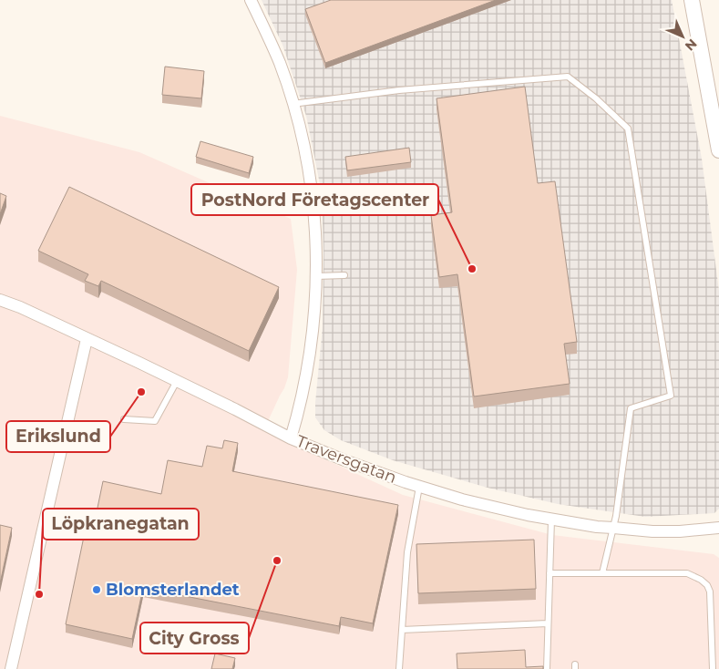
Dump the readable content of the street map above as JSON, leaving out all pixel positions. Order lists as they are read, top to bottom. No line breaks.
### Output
{"streets":{"street":["Traversgatan"]},"places":["PostNord Företagscenter","Erikslund","City Gross","Blomsterlandet","Löpkranegatan"],"north":"bottom right"}
